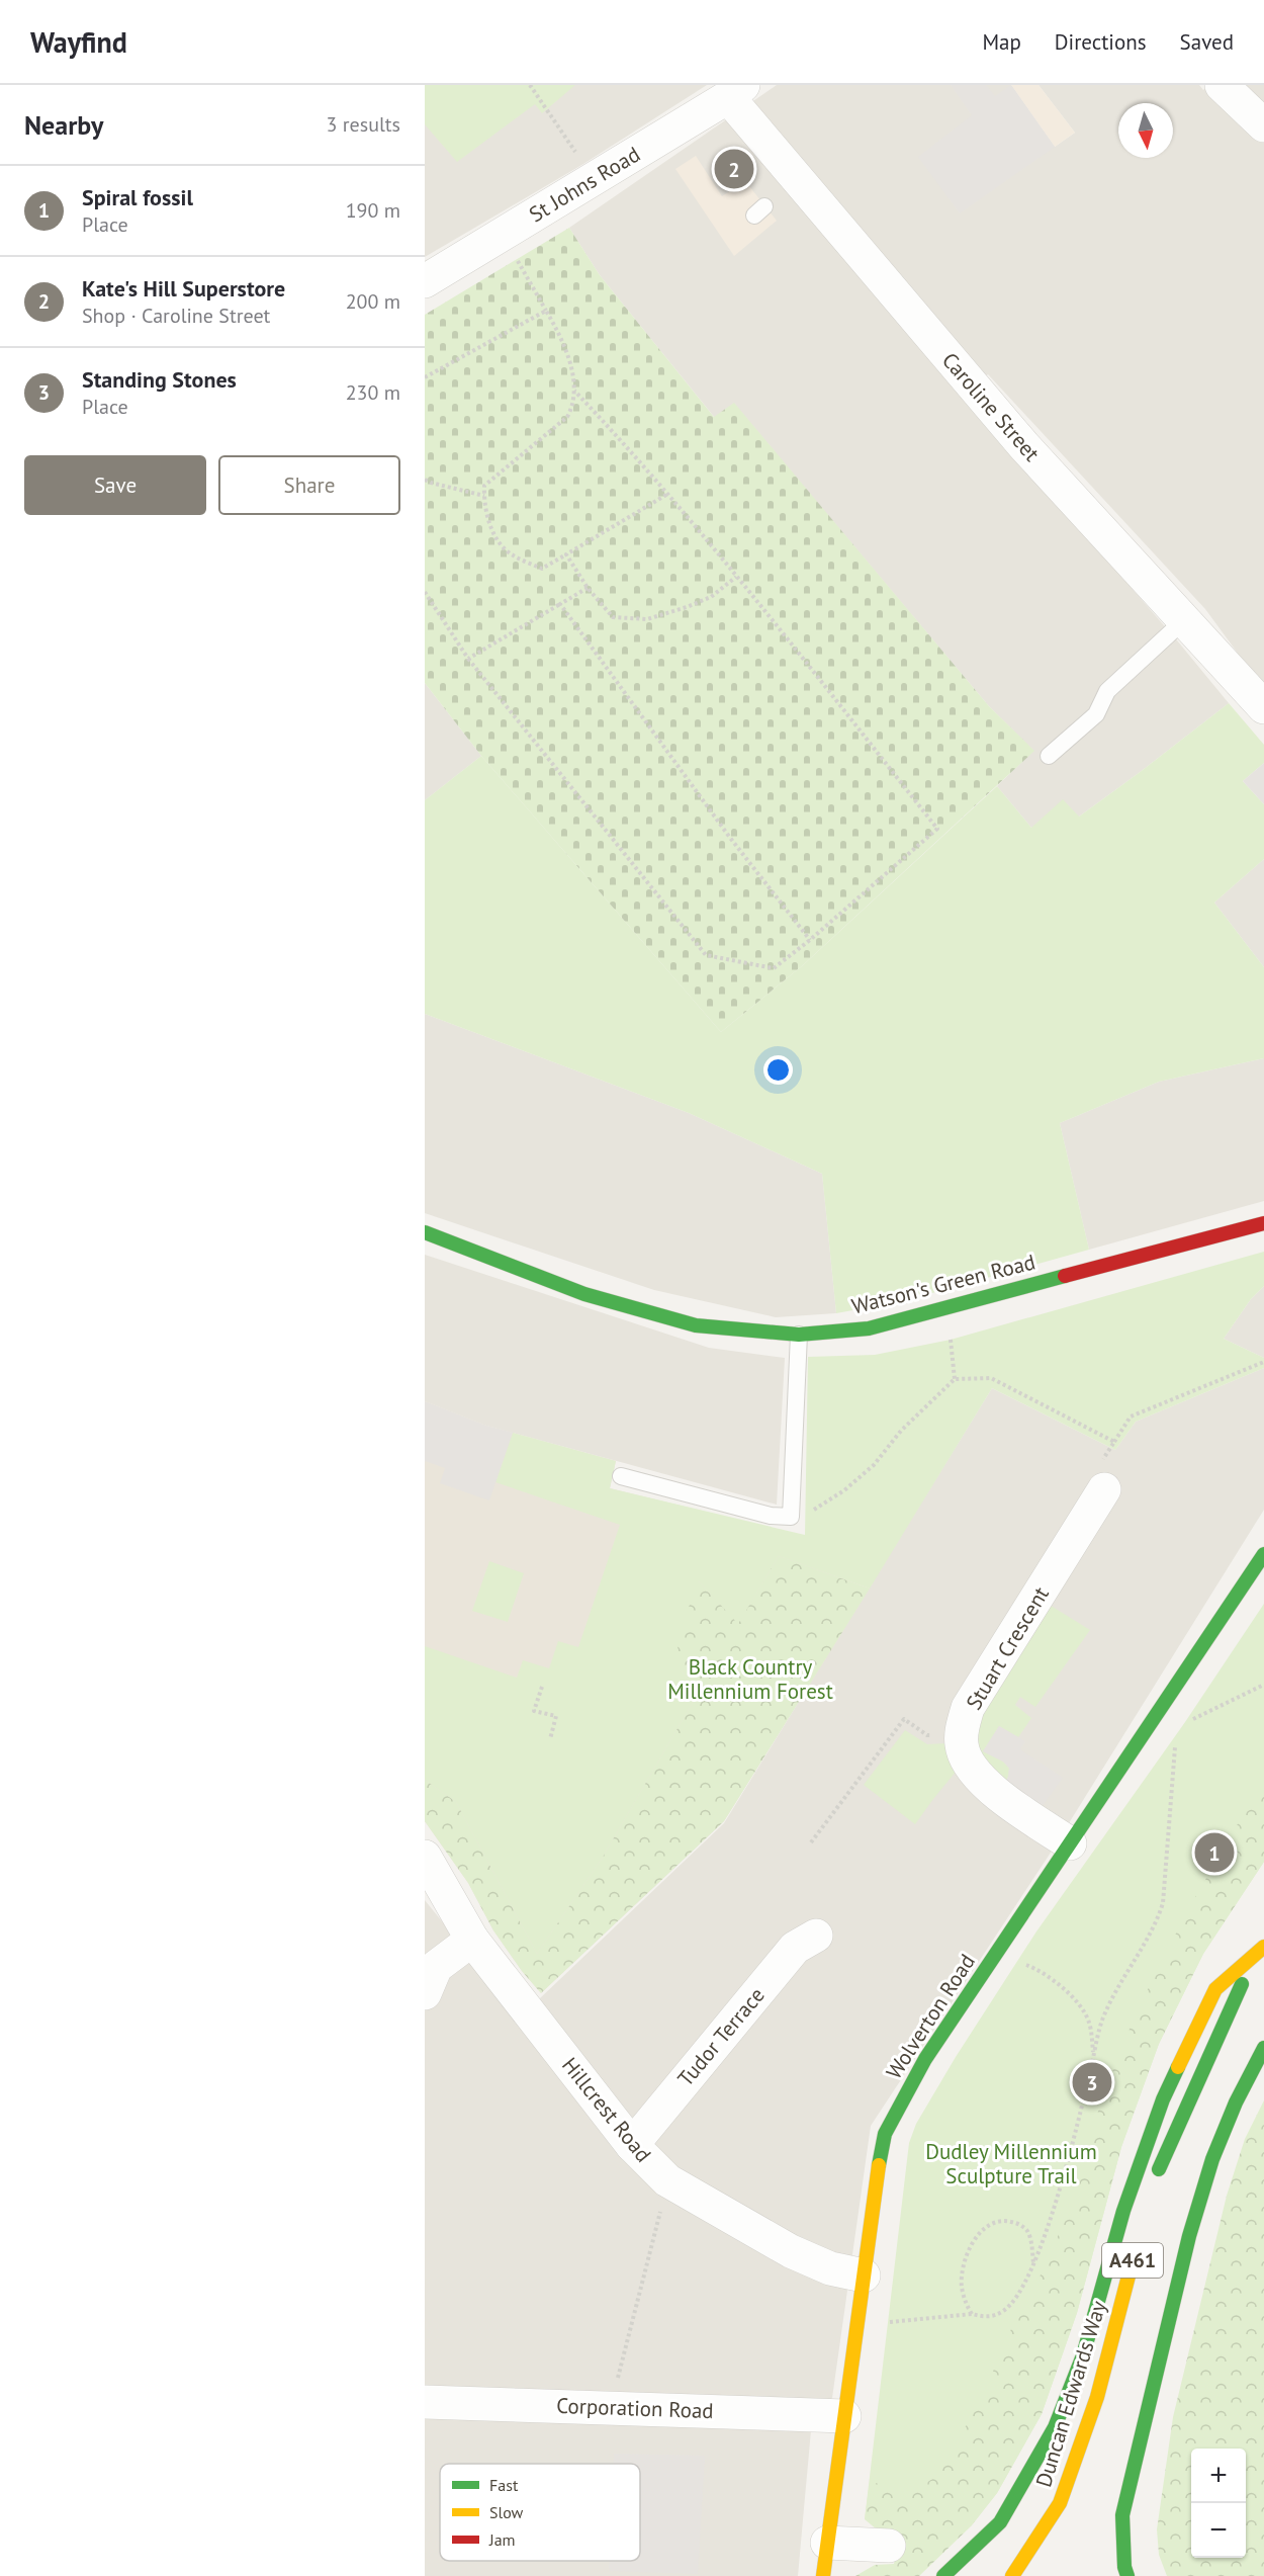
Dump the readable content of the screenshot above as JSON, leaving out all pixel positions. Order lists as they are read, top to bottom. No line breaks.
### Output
{"streets":{"main road":["Watson's Green Road","Wolverton Road","A461","Duncan Edwards Way"],"street":["St Johns Road","Caroline Street","Stuart Crescent","Tudor Terrace","Hillcrest Road","Corporation Road"]},"crossings":[["St Johns Road","Caroline Street"],["Stuart Crescent","Wolverton Road"],["Wolverton Road","Hillcrest Road"],["Wolverton Road","Corporation Road"],["Tudor Terrace","Hillcrest Road"]],"parks":["Black Country Millennium Forest","Dudley Millennium Sculpture Trail"],"legend":["Fast","Slow","Jam"],"north":"bottom","page":{"header":"Wayfind","nav":["Map","Directions","Saved"],"heading":["Nearby","3 results"],"pins":["2","1","3"],"list":[{"mark":"1","name":"Spiral fossil","note":"Place","value":"190 m"},{"mark":"2","name":"Kate's Hill Superstore","note":"Shop · Caroline Street","value":"200 m"},{"mark":"3","name":"Standing Stones","note":"Place","value":"230 m"}],"buttons":["Save","Share"],"map_buttons":["+","−"]}}
